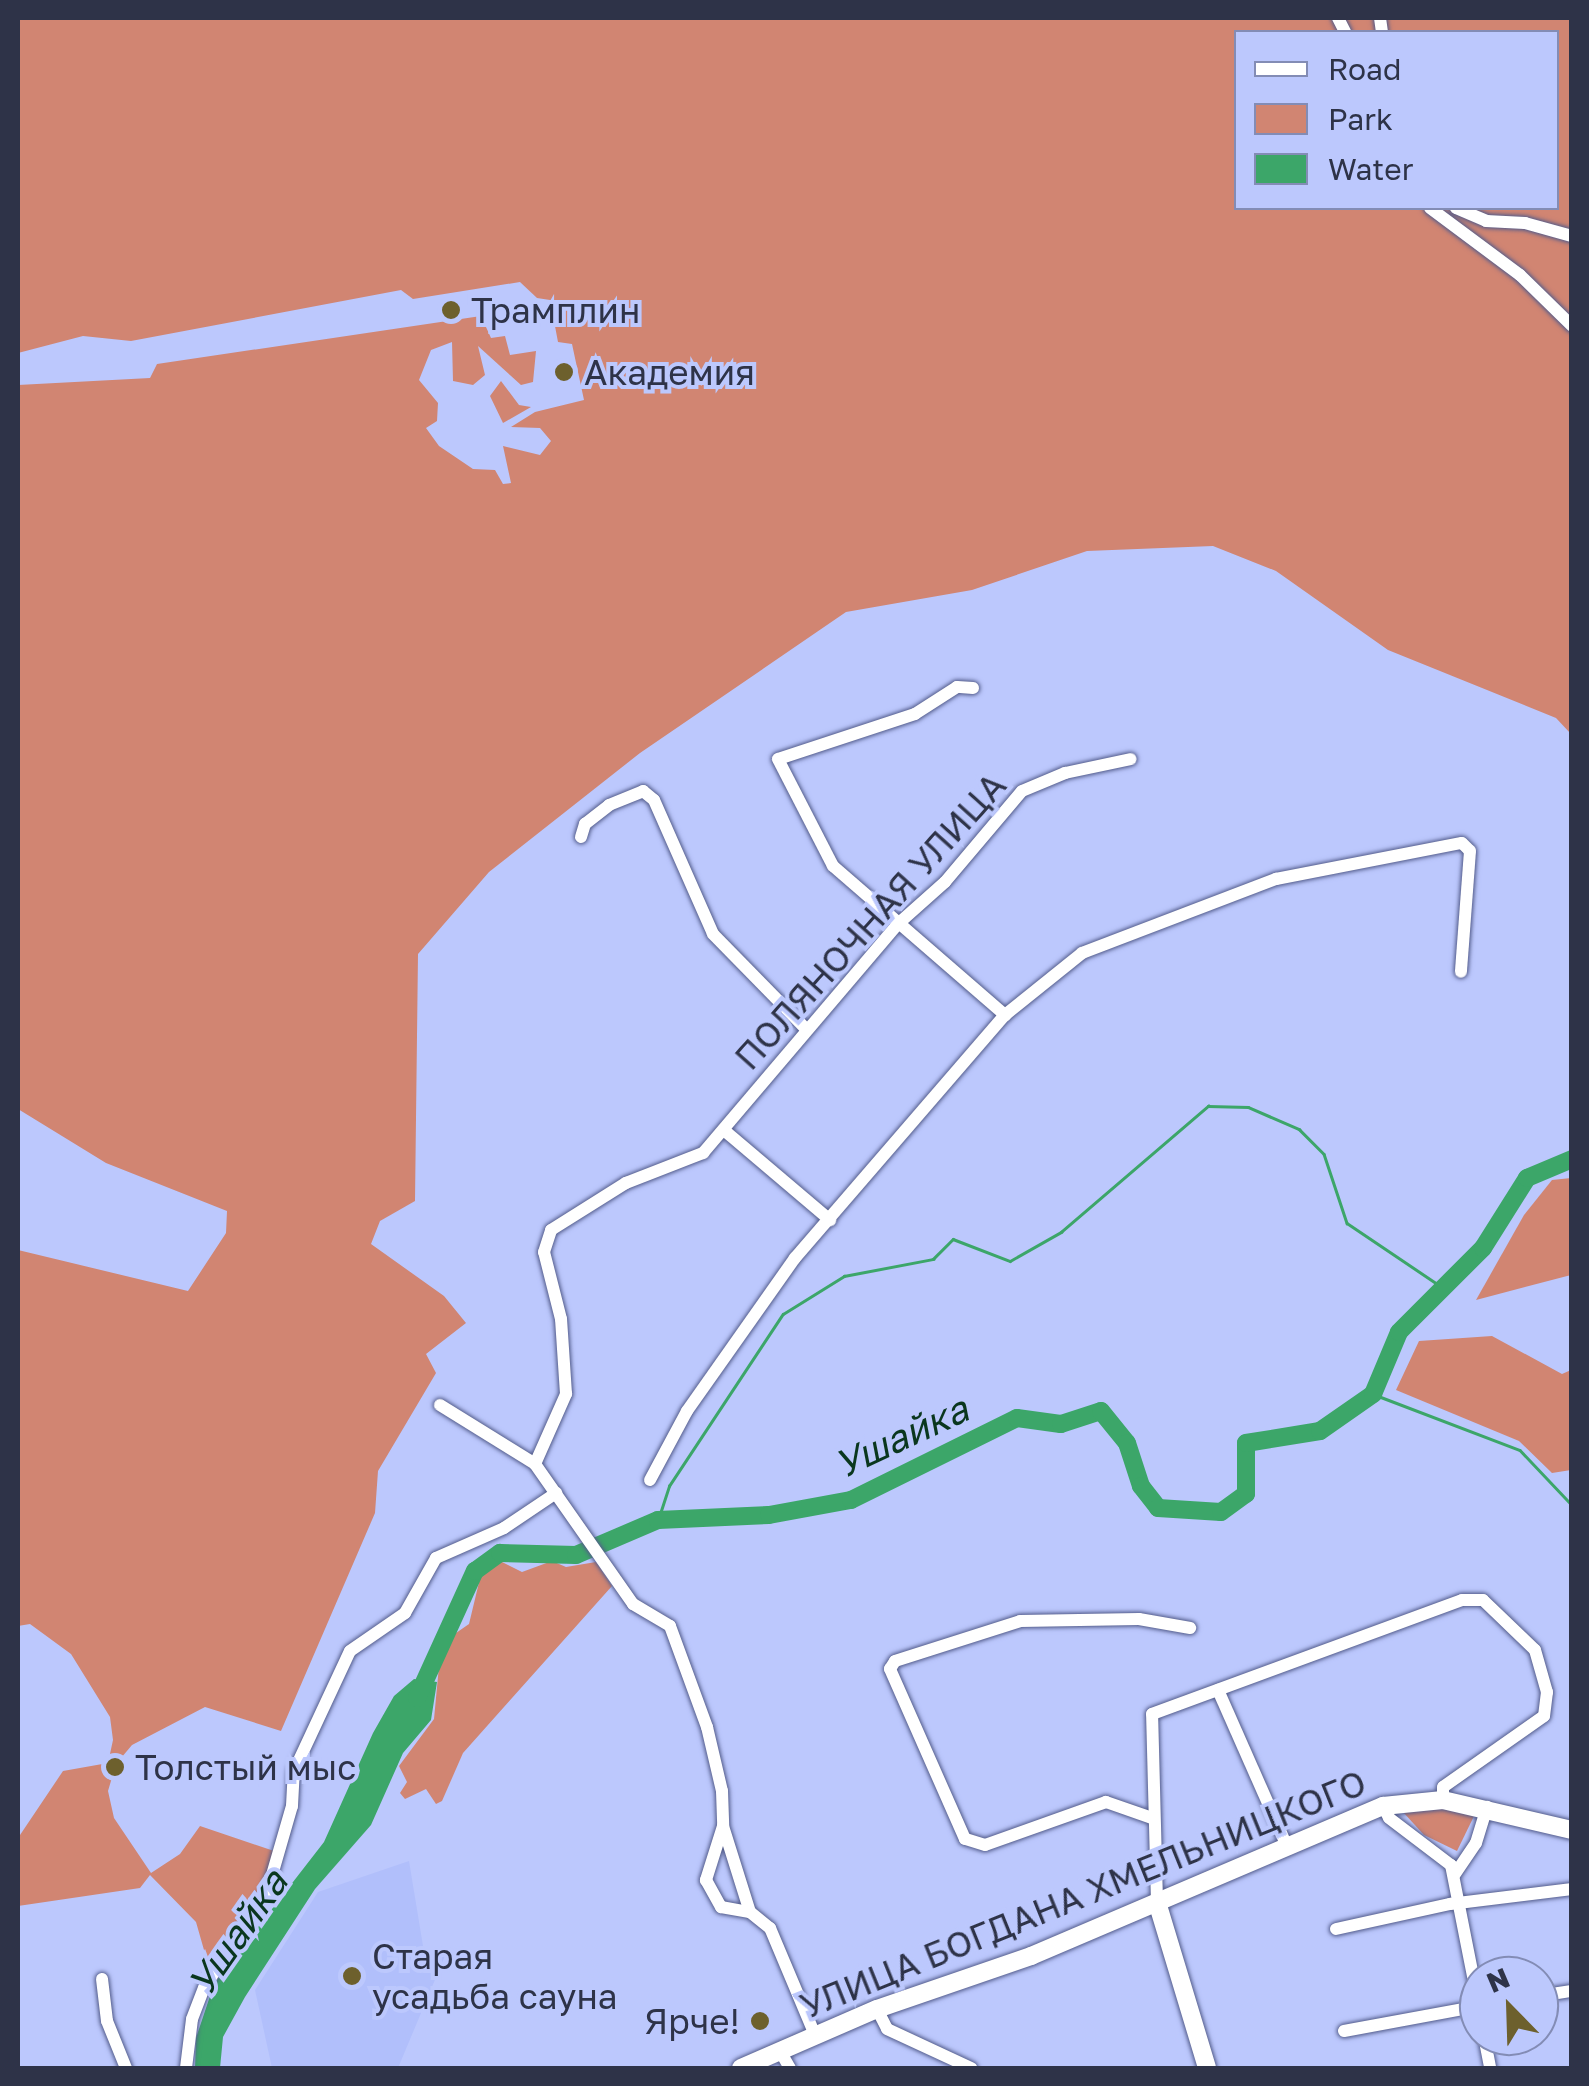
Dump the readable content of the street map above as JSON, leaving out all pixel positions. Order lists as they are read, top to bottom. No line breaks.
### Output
{"streets":{"street":["ПОЛЯНОЧНАЯ УЛИЦА","УЛИЦА БОГДАНА ХМЕЛЬНИЦКОГО"]},"water":["Ушайка"],"places":["Трамплин","Академия","Толстый мыс","Старая усадьба сауна","Ярче!"],"legend":["Road","Park","Water"],"north":"top left"}
